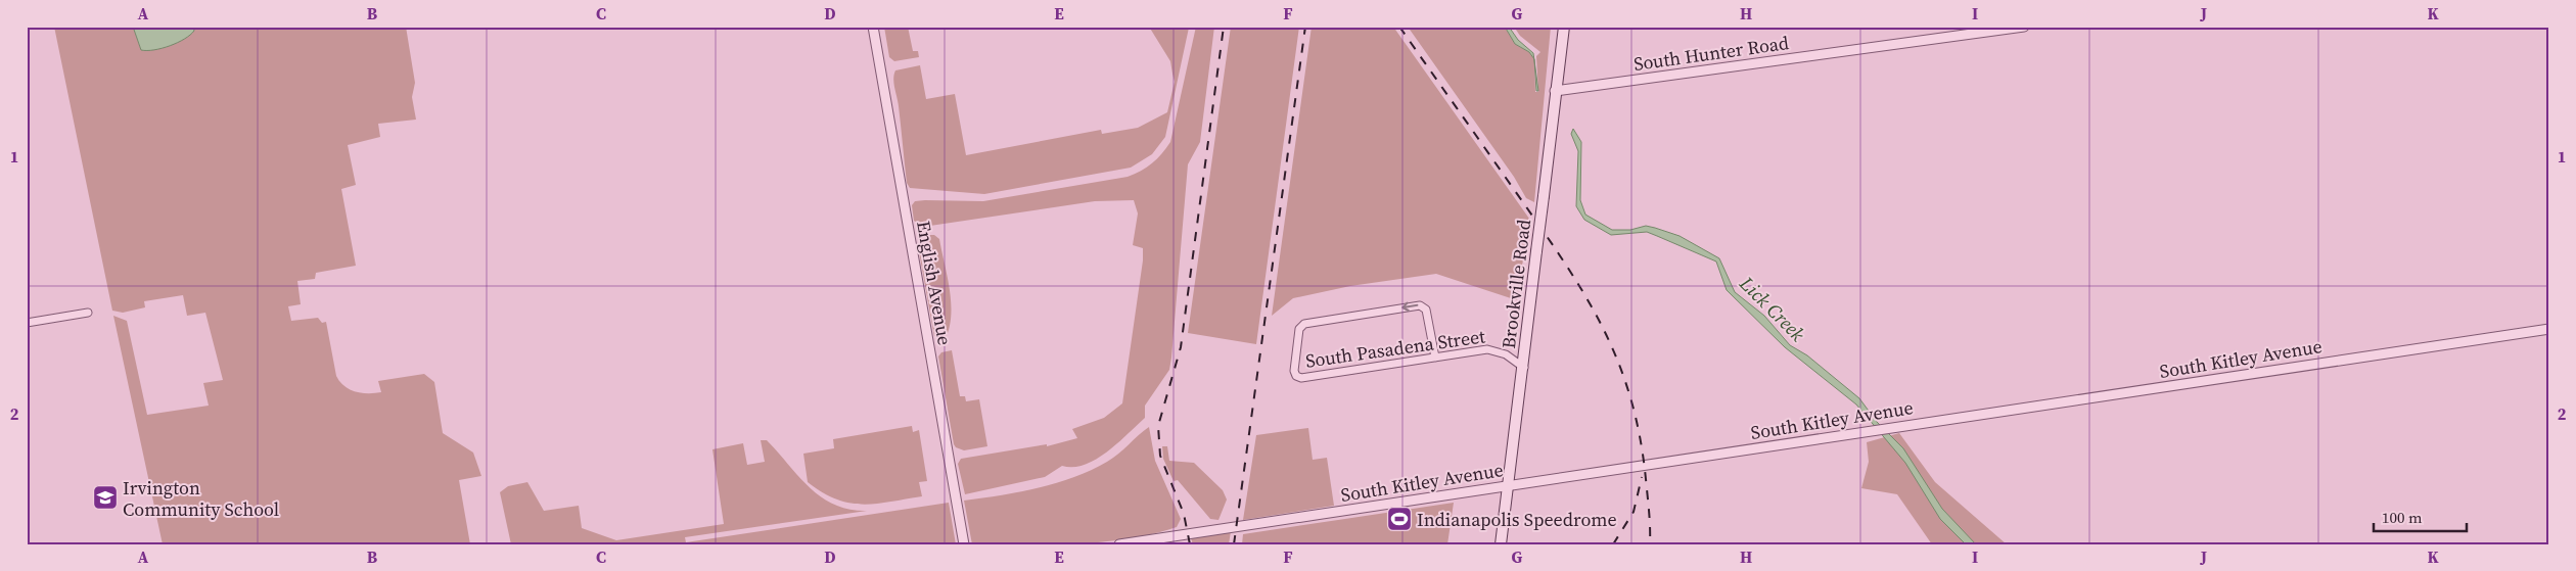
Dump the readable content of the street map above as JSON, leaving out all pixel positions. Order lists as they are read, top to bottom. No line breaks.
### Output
{"streets":{"main road":["Brookville Road"],"street":["South Hunter Road","English Avenue","South Pasadena Street","South Kitley Avenue"]},"crossings":[["South Hunter Road","Brookville Road"],["Brookville Road","South Pasadena Street"],["Brookville Road","South Kitley Avenue"]],"water":["Lick Creek"],"places":{"school or university":["Irvington Community School"],"sports":["Indianapolis Speedrome"]},"scale_bar":"100 m","grid":{"columns":["A","B","C","D","E","F","G","H","I","J","K"],"rows":["1","2"]}}
